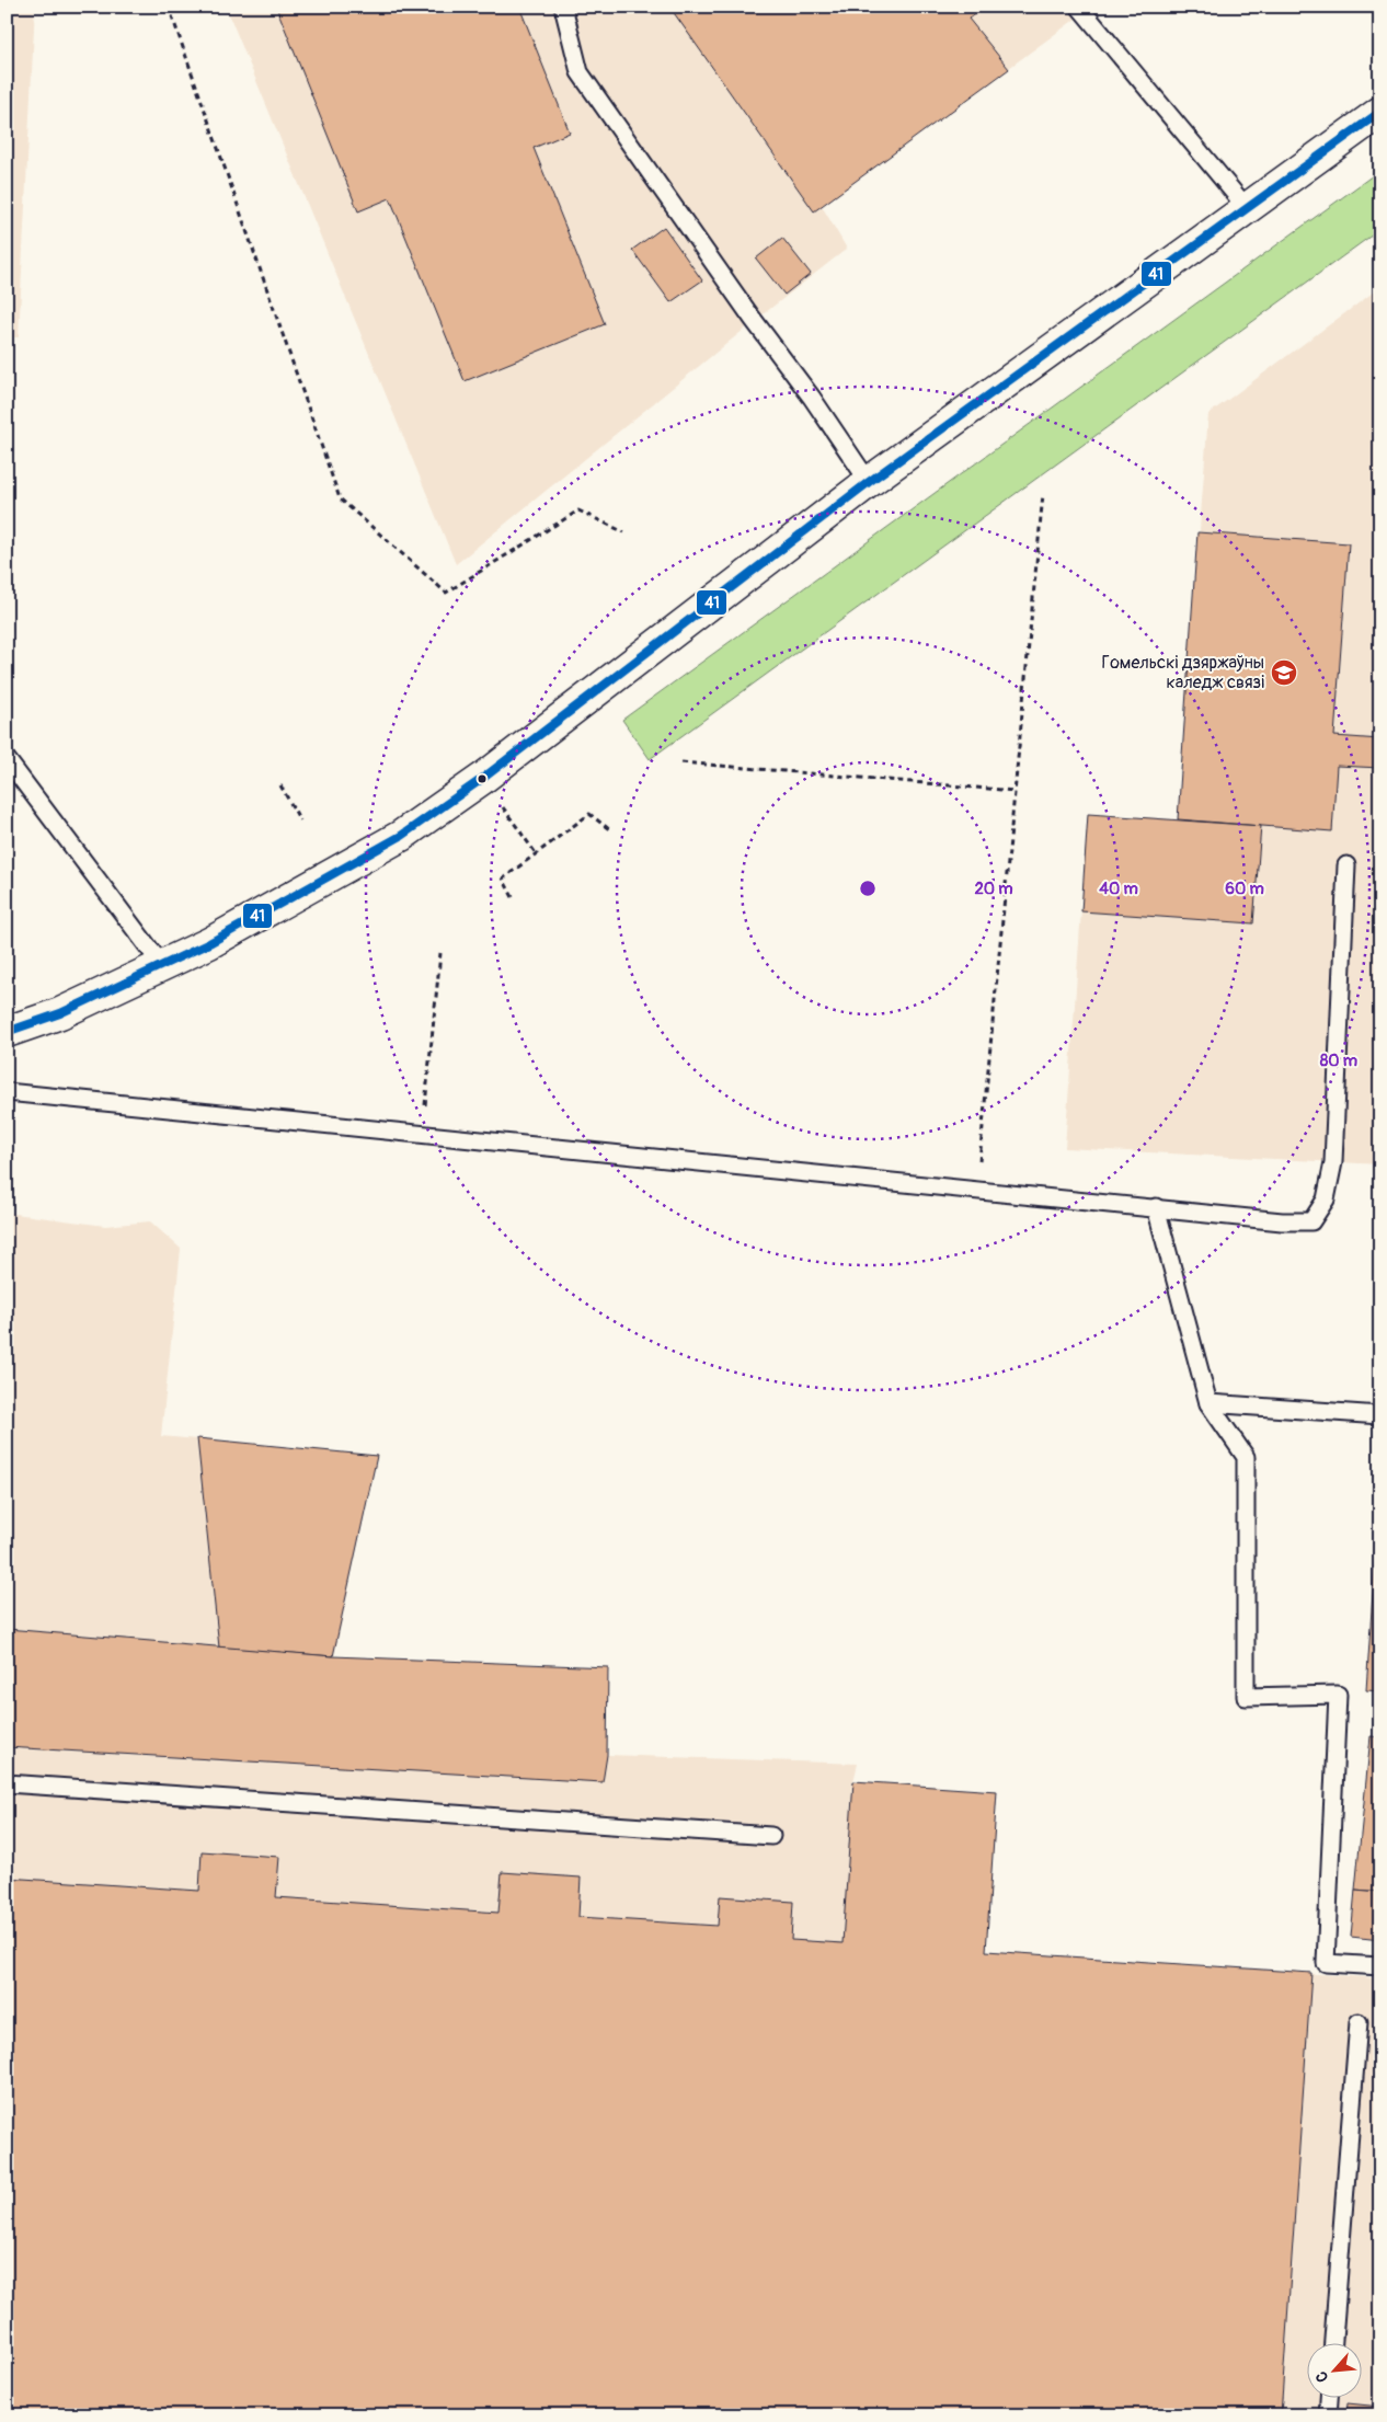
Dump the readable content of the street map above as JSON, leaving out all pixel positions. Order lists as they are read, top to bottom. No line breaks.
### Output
{"places":{"school or university":["Гомельскі дзяржаўны каледж связі"]},"lines":["transit line 41"],"north":"bottom left","rings":["20 m","40 m","60 m","80 m"]}
